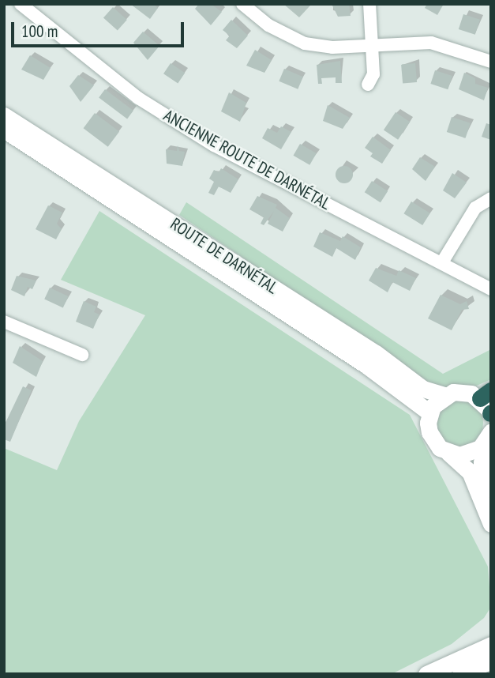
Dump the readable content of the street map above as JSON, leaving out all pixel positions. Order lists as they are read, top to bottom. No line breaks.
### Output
{"streets":{"main road":["ROUTE DE DARNÉTAL"],"street":["ANCIENNE ROUTE DE DARNÉTAL"]},"scale_bar":"100 m"}
